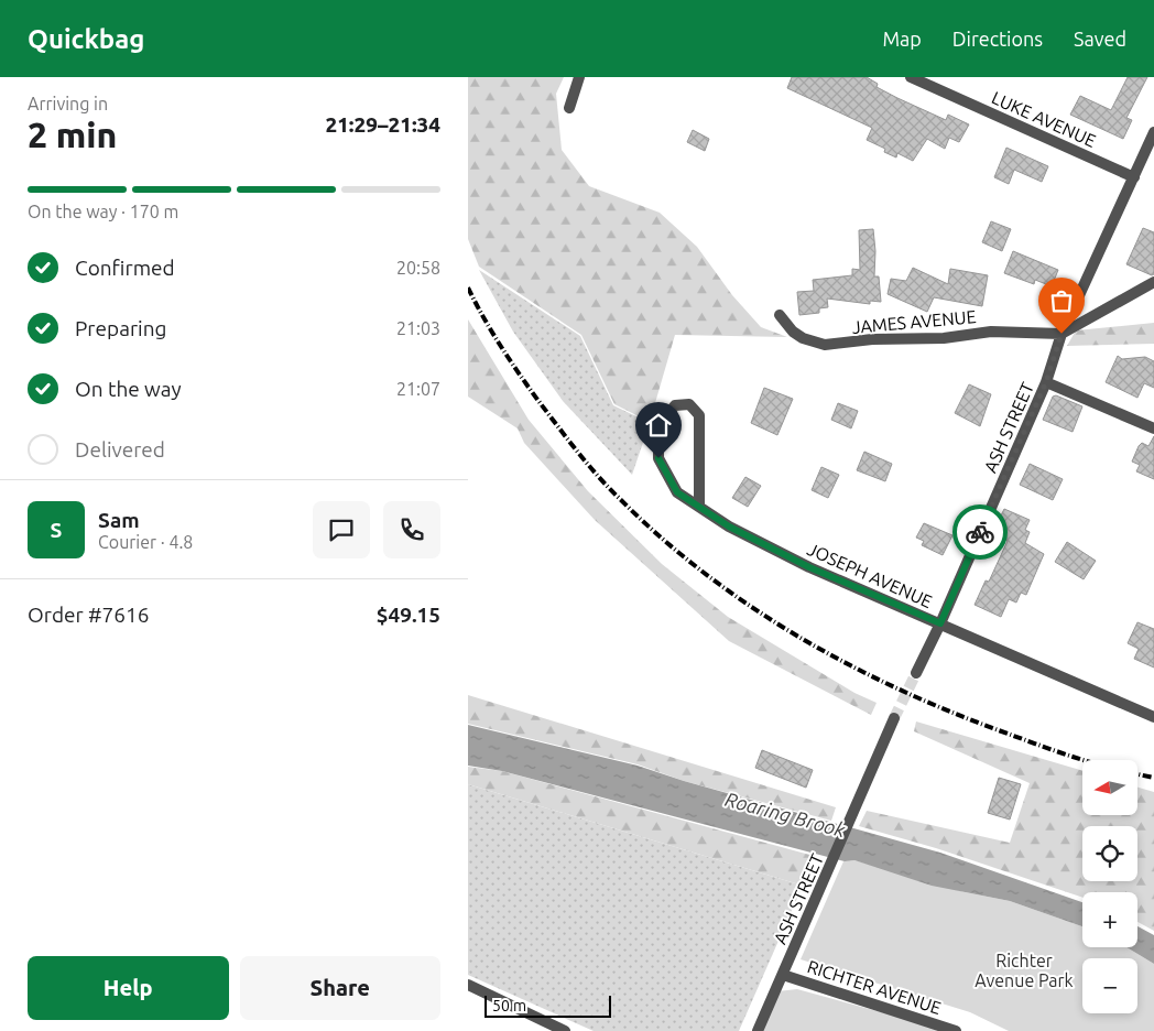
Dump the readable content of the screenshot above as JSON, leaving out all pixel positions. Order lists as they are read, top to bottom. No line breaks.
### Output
{"streets":{"street":["LUKE AVENUE","JAMES AVENUE","ASH STREET","JOSEPH AVENUE","RICHTER AVENUE"]},"crossings":[["LUKE AVENUE","ASH STREET"],["JAMES AVENUE","ASH STREET"],["ASH STREET","JOSEPH AVENUE"],["ASH STREET","RICHTER AVENUE"]],"water":["Roaring Brook"],"parks":["Richter Avenue Park"],"scale_bar":"50 m","north":"left","page":{"header":"Quickbag","nav":["Map","Directions","Saved"],"heading":["2 min","Arriving in","21:29–21:34"],"panel":["Sam","Courier · 4.8","Order #7616","$49.15"],"bar":"On the way · 170 m","list":[["Confirmed","20:58"],["Preparing","21:03"],["On the way","21:07"],"Delivered"],"round":"S","map_buttons":["+","−"],"buttons":["Help","Share"],"scale":"50 m"}}
